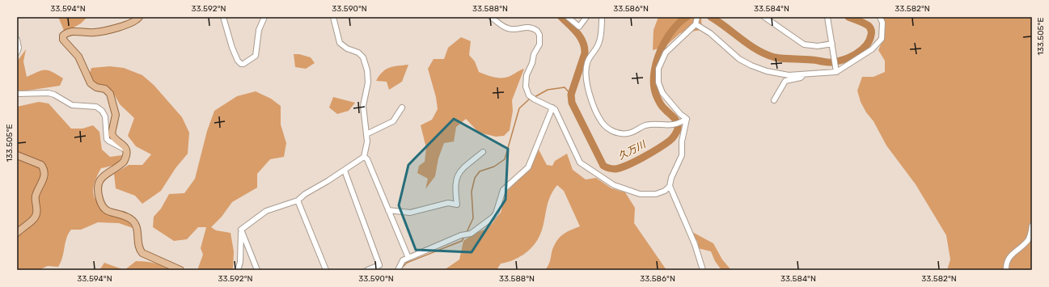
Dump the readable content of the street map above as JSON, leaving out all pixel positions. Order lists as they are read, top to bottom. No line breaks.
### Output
{"water":["久万川"],"coordinates":["33.594°N","33.592°N","33.590°N","33.588°N","33.586°N","33.584°N","33.582°N","133.505°E"]}
